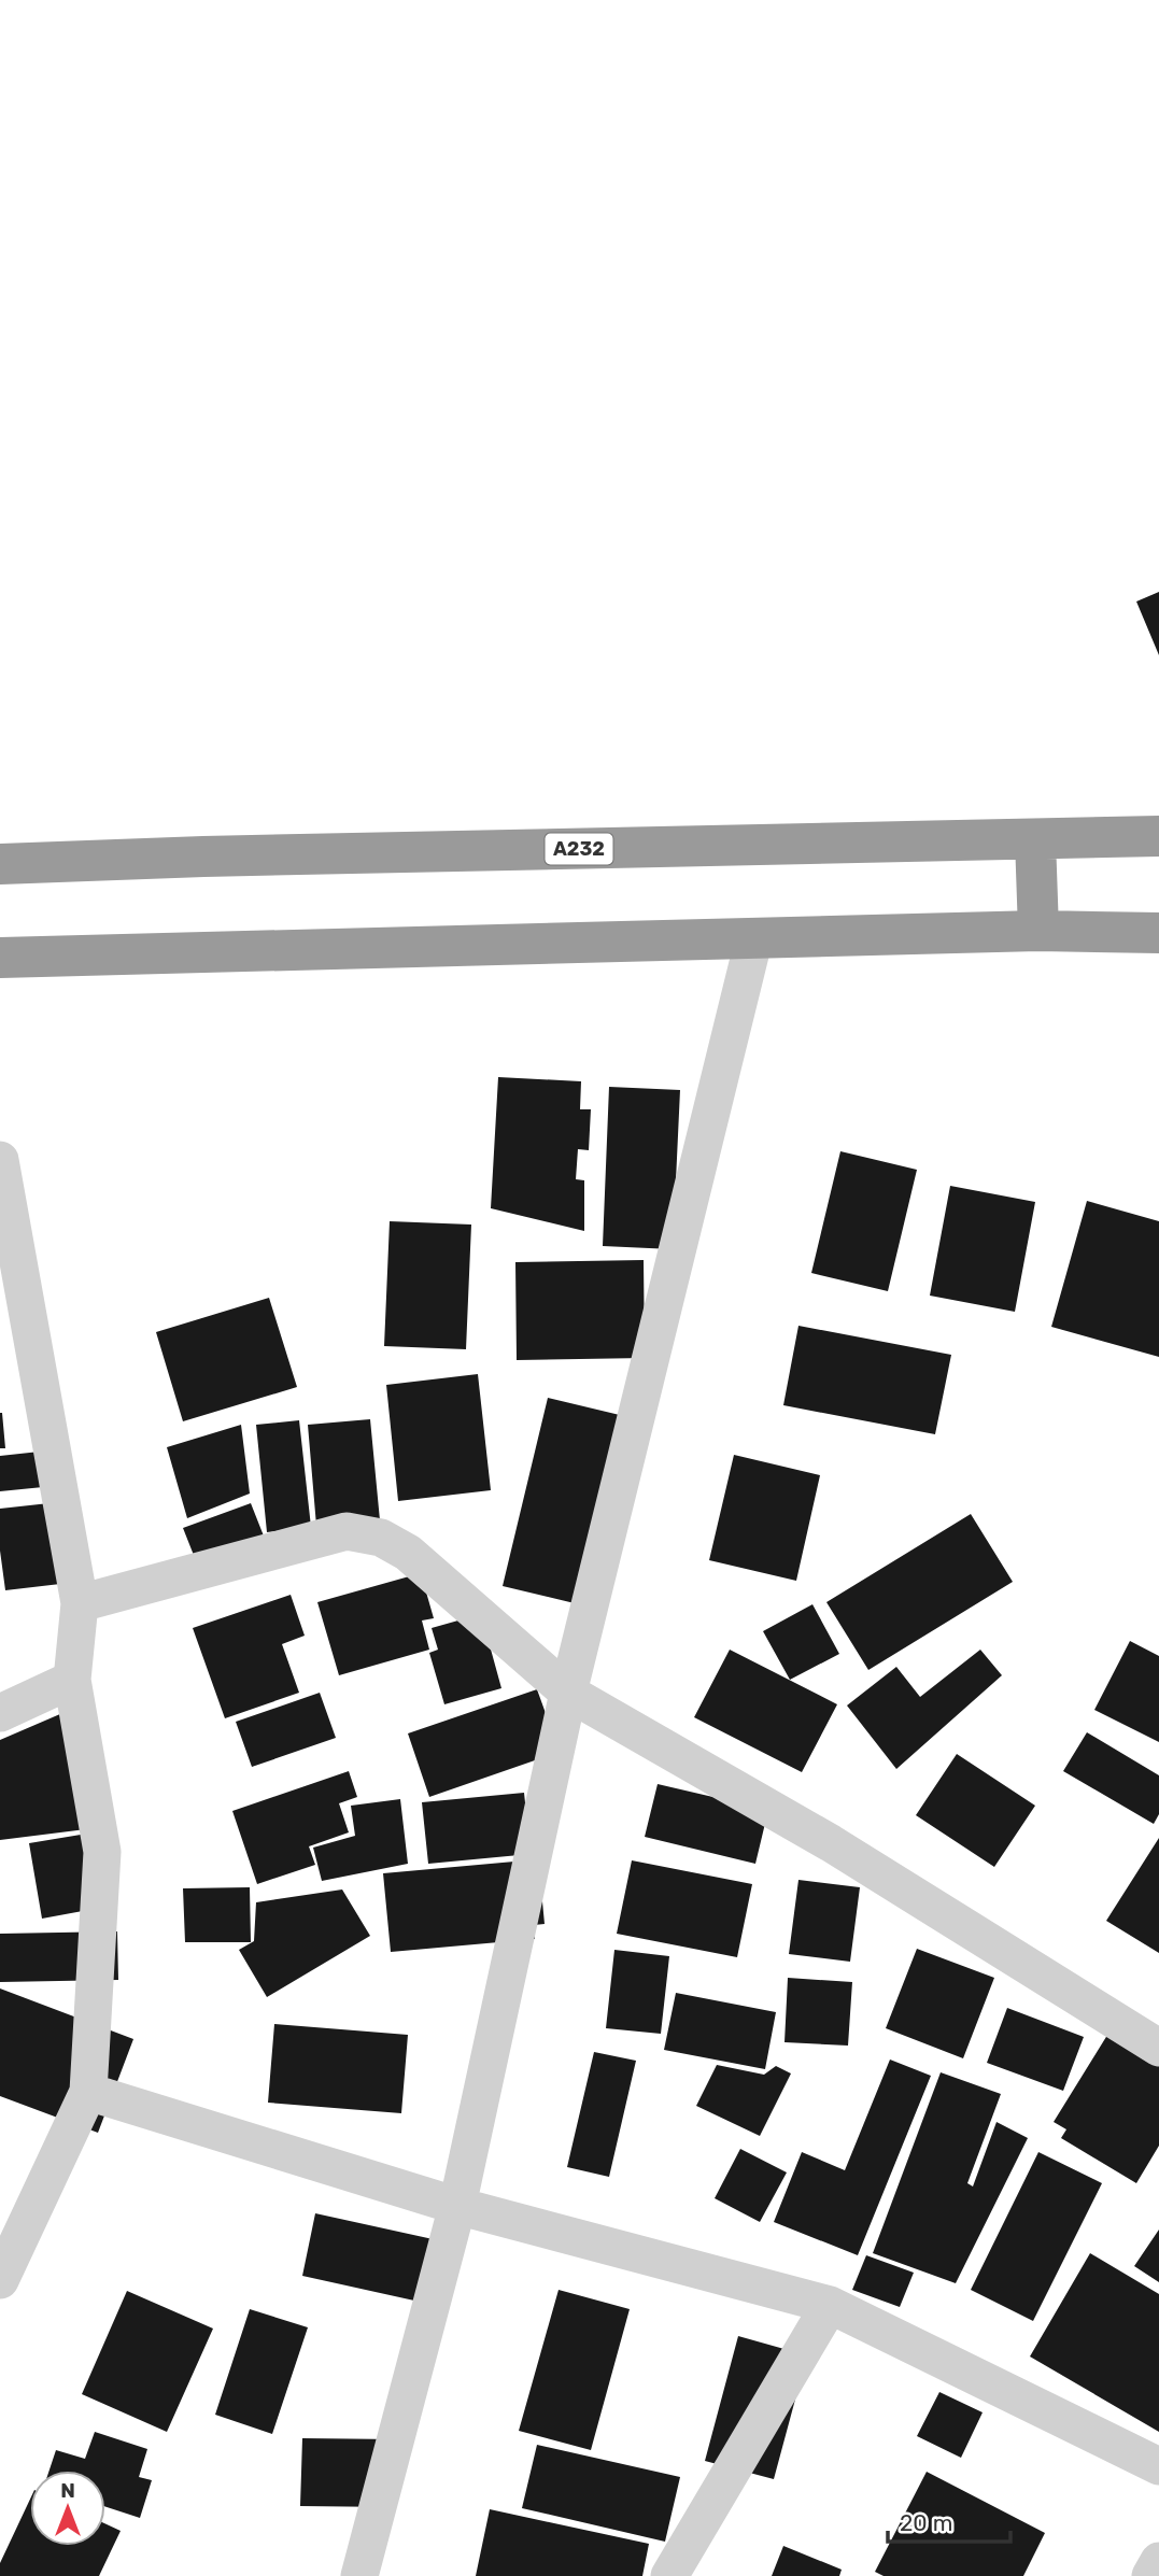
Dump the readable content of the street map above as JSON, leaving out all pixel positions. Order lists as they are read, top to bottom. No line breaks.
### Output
{"streets":{"highway":["A232"]},"scale_bar":"20 m","north":"top"}
